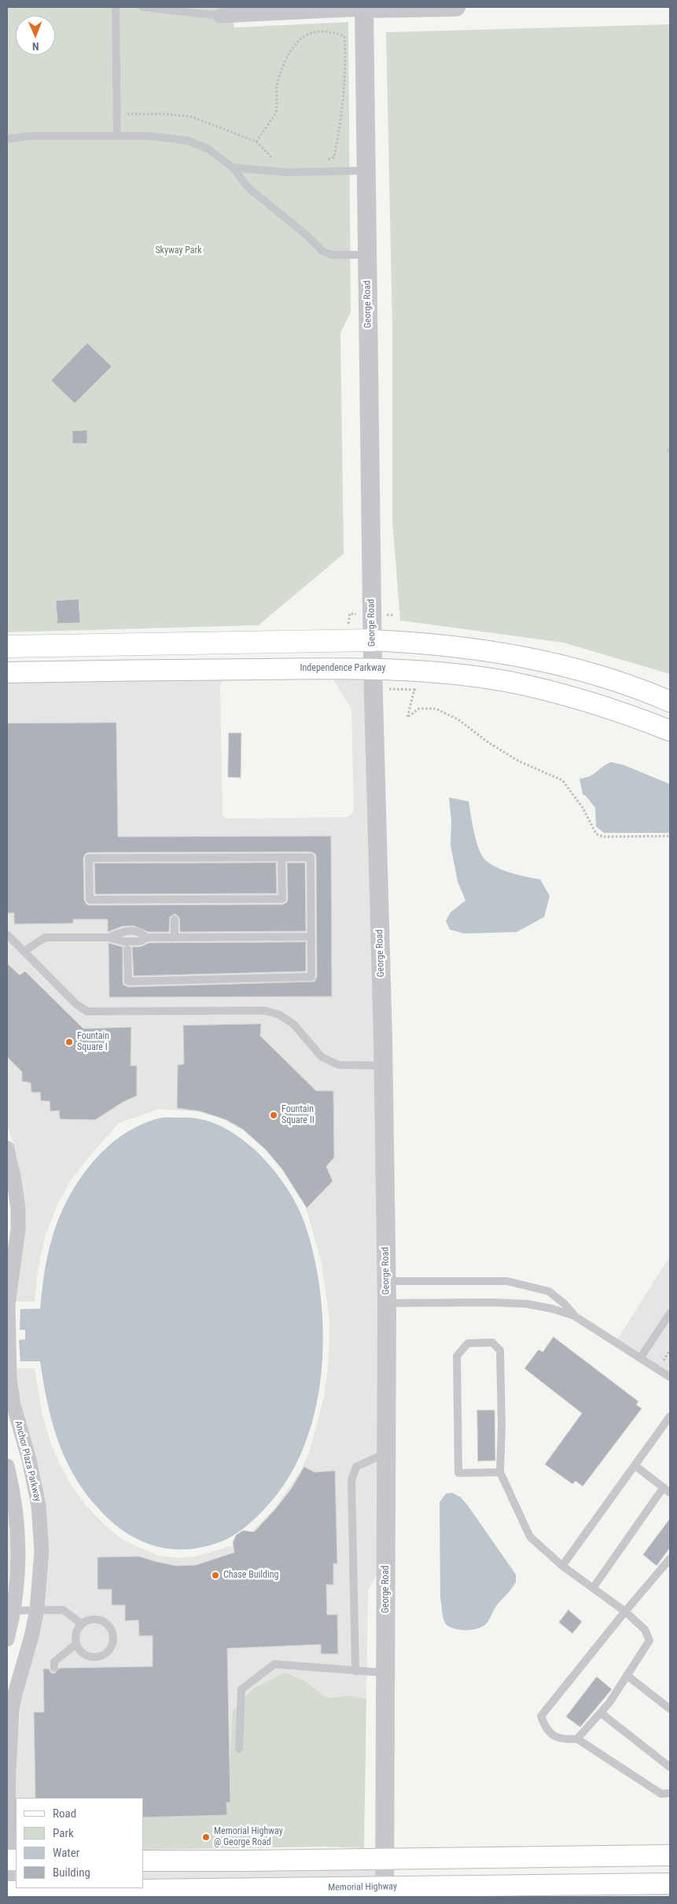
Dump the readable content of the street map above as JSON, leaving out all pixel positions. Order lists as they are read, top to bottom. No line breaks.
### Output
{"streets":{"main road":["Independence Parkway","Memorial Highway"],"street":["George Road","Anchor Plaza Parkway"]},"crossings":[["George Road","Independence Parkway"],["George Road","Memorial Highway"],["Anchor Plaza Parkway","Memorial Highway"]],"parks":["Skyway Park"],"places":["Fountain Square I","Fountain Square II","Chase Building","Memorial Highway @ George Road"],"legend":["Road","Park","Water","Building"],"north":"bottom"}
